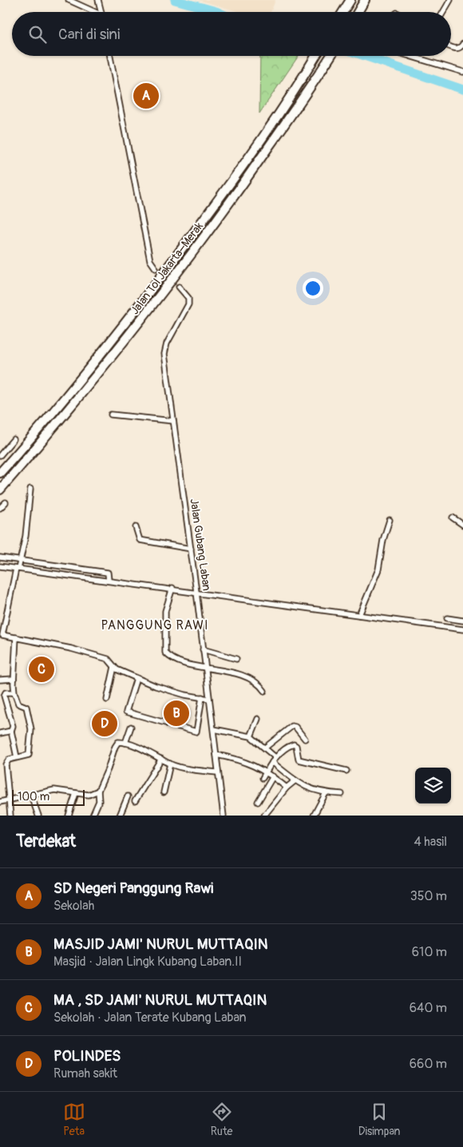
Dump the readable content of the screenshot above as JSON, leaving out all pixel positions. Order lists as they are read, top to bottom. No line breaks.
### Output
{"streets":{"highway":["Jalan Tol Jakarta–Merak"],"street":["Jalan Gubang Laban"]},"districts":["PANGGUNG RAWI"],"scale_bar":"100 m","page":{"search":"Cari di sini","pins":["A","C","B","D"],"scale":"100 m","heading":["Terdekat","4 hasil"],"list":[{"mark":"A","name":"SD Negeri Panggung Rawi","note":"Sekolah","value":"350 m"},{"mark":"B","name":"MASJID JAMI' NURUL MUTTAQIN","note":"Masjid · Jalan Lingk Kubang Laban.II","value":"610 m"},{"mark":"C","name":"MA , SD JAMI' NURUL MUTTAQIN","note":"Sekolah · Jalan Terate Kubang Laban","value":"640 m"},{"mark":"D","name":"POLINDES","note":"Rumah sakit","value":"660 m"}],"nav":["Peta","Rute","Disimpan"]}}
